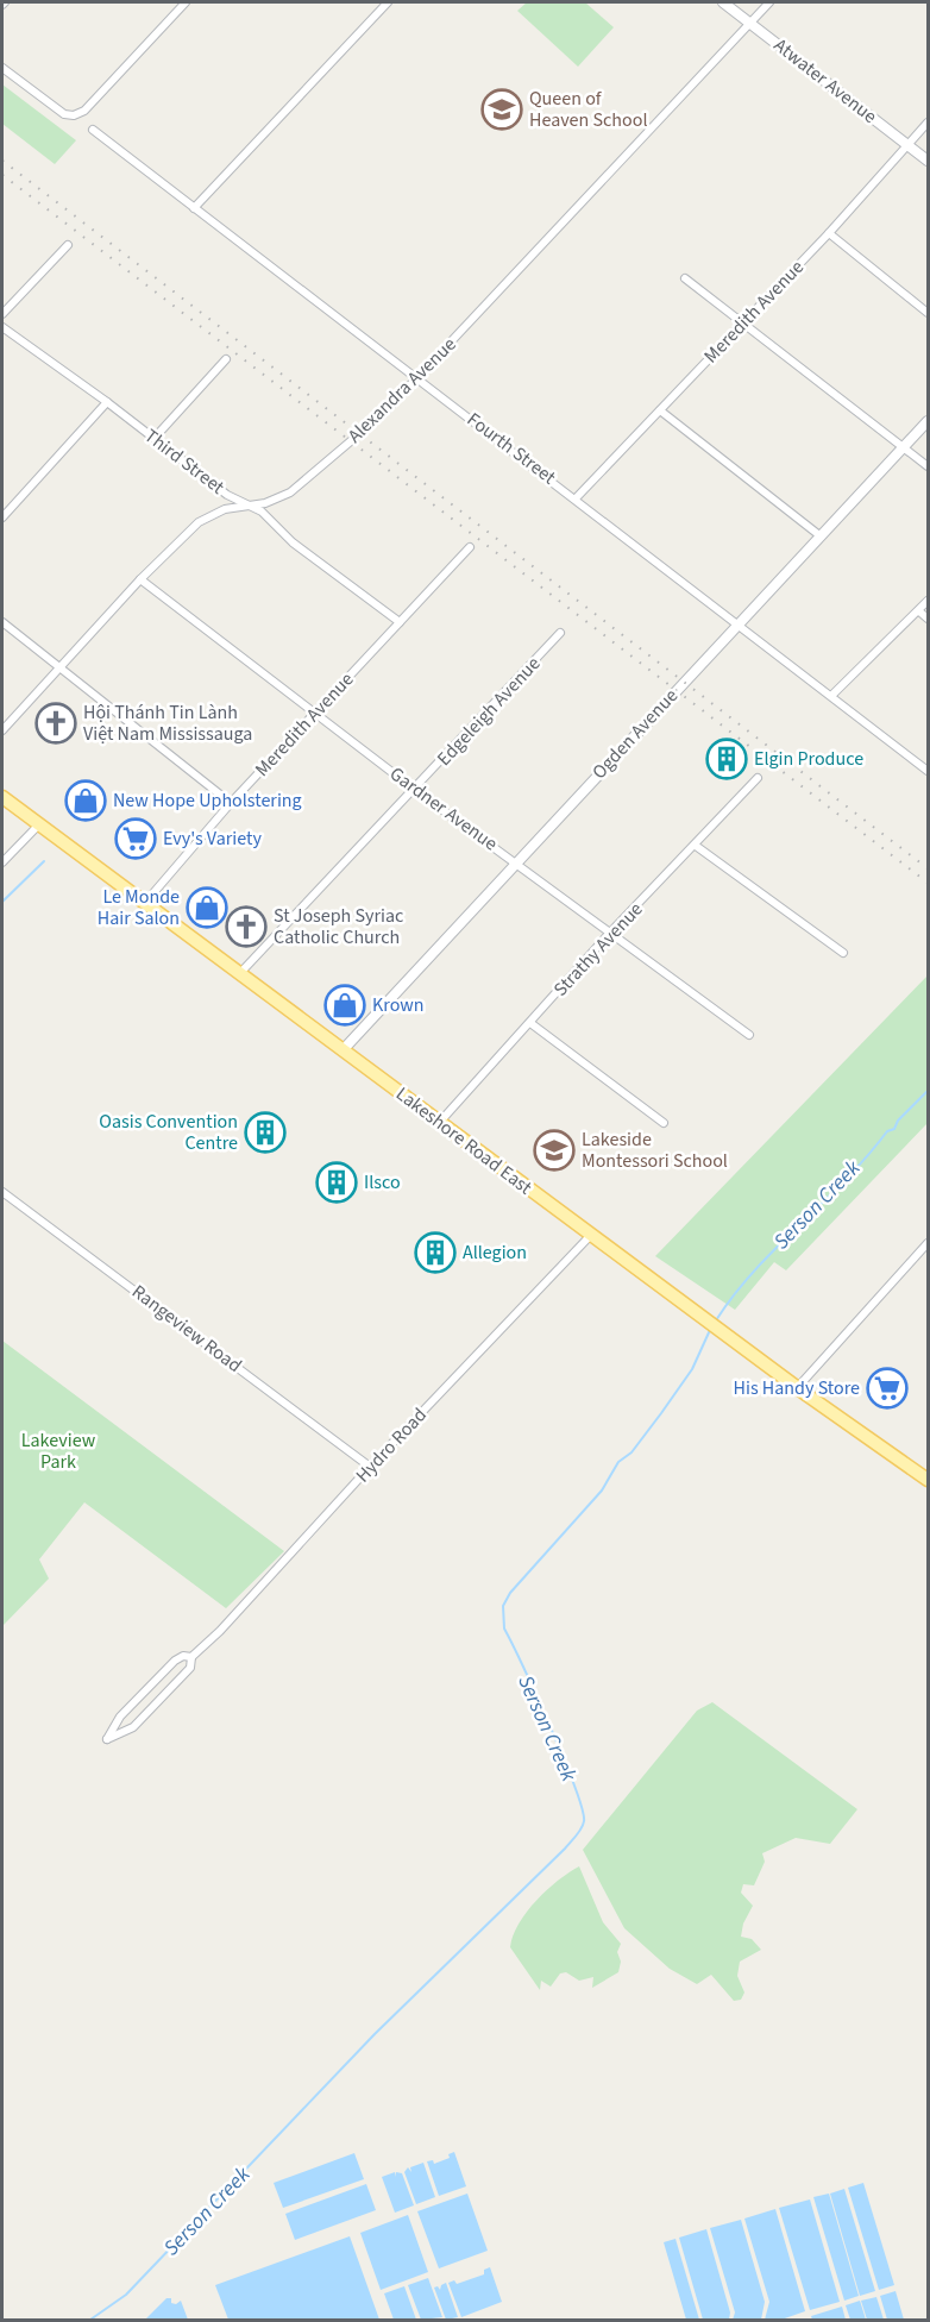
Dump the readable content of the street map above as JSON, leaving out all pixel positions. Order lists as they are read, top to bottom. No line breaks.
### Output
{"streets":{"main road":["Lakeshore Road East"],"street":["Atwater Avenue","Meredith Avenue","Alexandra Avenue","Fourth Street","Third Street","Edgeleigh Avenue","Ogden Avenue","Gardner Avenue","Strathy Avenue","Rangeview Road","Hydro Road"]},"crossings":[["Atwater Avenue","Meredith Avenue"],["Atwater Avenue","Alexandra Avenue"],["Meredith Avenue","Fourth Street"],["Meredith Avenue","Third Street"],["Meredith Avenue","Gardner Avenue"],["Meredith Avenue","Lakeshore Road East"],["Alexandra Avenue","Fourth Street"],["Alexandra Avenue","Third Street"],["Alexandra Avenue","Gardner Avenue"],["Fourth Street","Ogden Avenue"],["Edgeleigh Avenue","Gardner Avenue"],["Edgeleigh Avenue","Lakeshore Road East"],["Ogden Avenue","Gardner Avenue"],["Ogden Avenue","Lakeshore Road East"],["Gardner Avenue","Strathy Avenue"],["Strathy Avenue","Lakeshore Road East"],["Lakeshore Road East","Hydro Road"],["Rangeview Road","Hydro Road"]],"water":["Serson Creek"],"parks":["Lakeview Park"],"places":{"school or university":["Queen of Heaven School","Lakeside Montessori School"],"church":["Hội Thánh Tin Lành Việt Nam Mississauga","St Joseph Syriac Catholic Church"],"building":["Elgin Produce","Oasis Convention Centre","Ilsco","Allegion"],"shop":["New Hope Upholstering","Le Monde Hair Salon","Krown"],"supermarket":["Evy's Variety","His Handy Store"]}}
